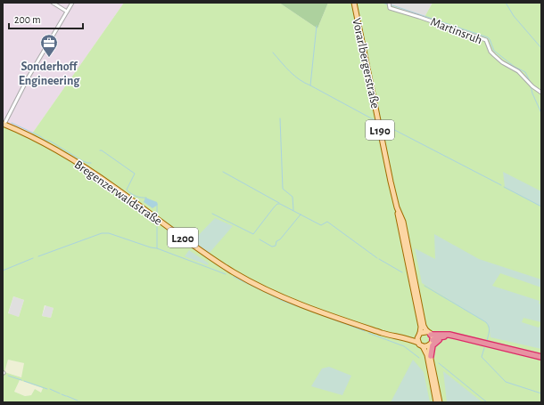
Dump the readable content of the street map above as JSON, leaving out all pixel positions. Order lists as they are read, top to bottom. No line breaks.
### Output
{"streets":{"main road":["Vorarlbergerstraße","L190","Bregenzerwaldstraße","L200"],"street":["Martinsruh"]},"crossings":[["Vorarlbergerstraße","L190"],["Vorarlbergerstraße","Bregenzerwaldstraße"],["L190","Bregenzerwaldstraße"]],"places":{"office":["Sonderhoff Engineering"]},"scale_bar":"200 m"}
